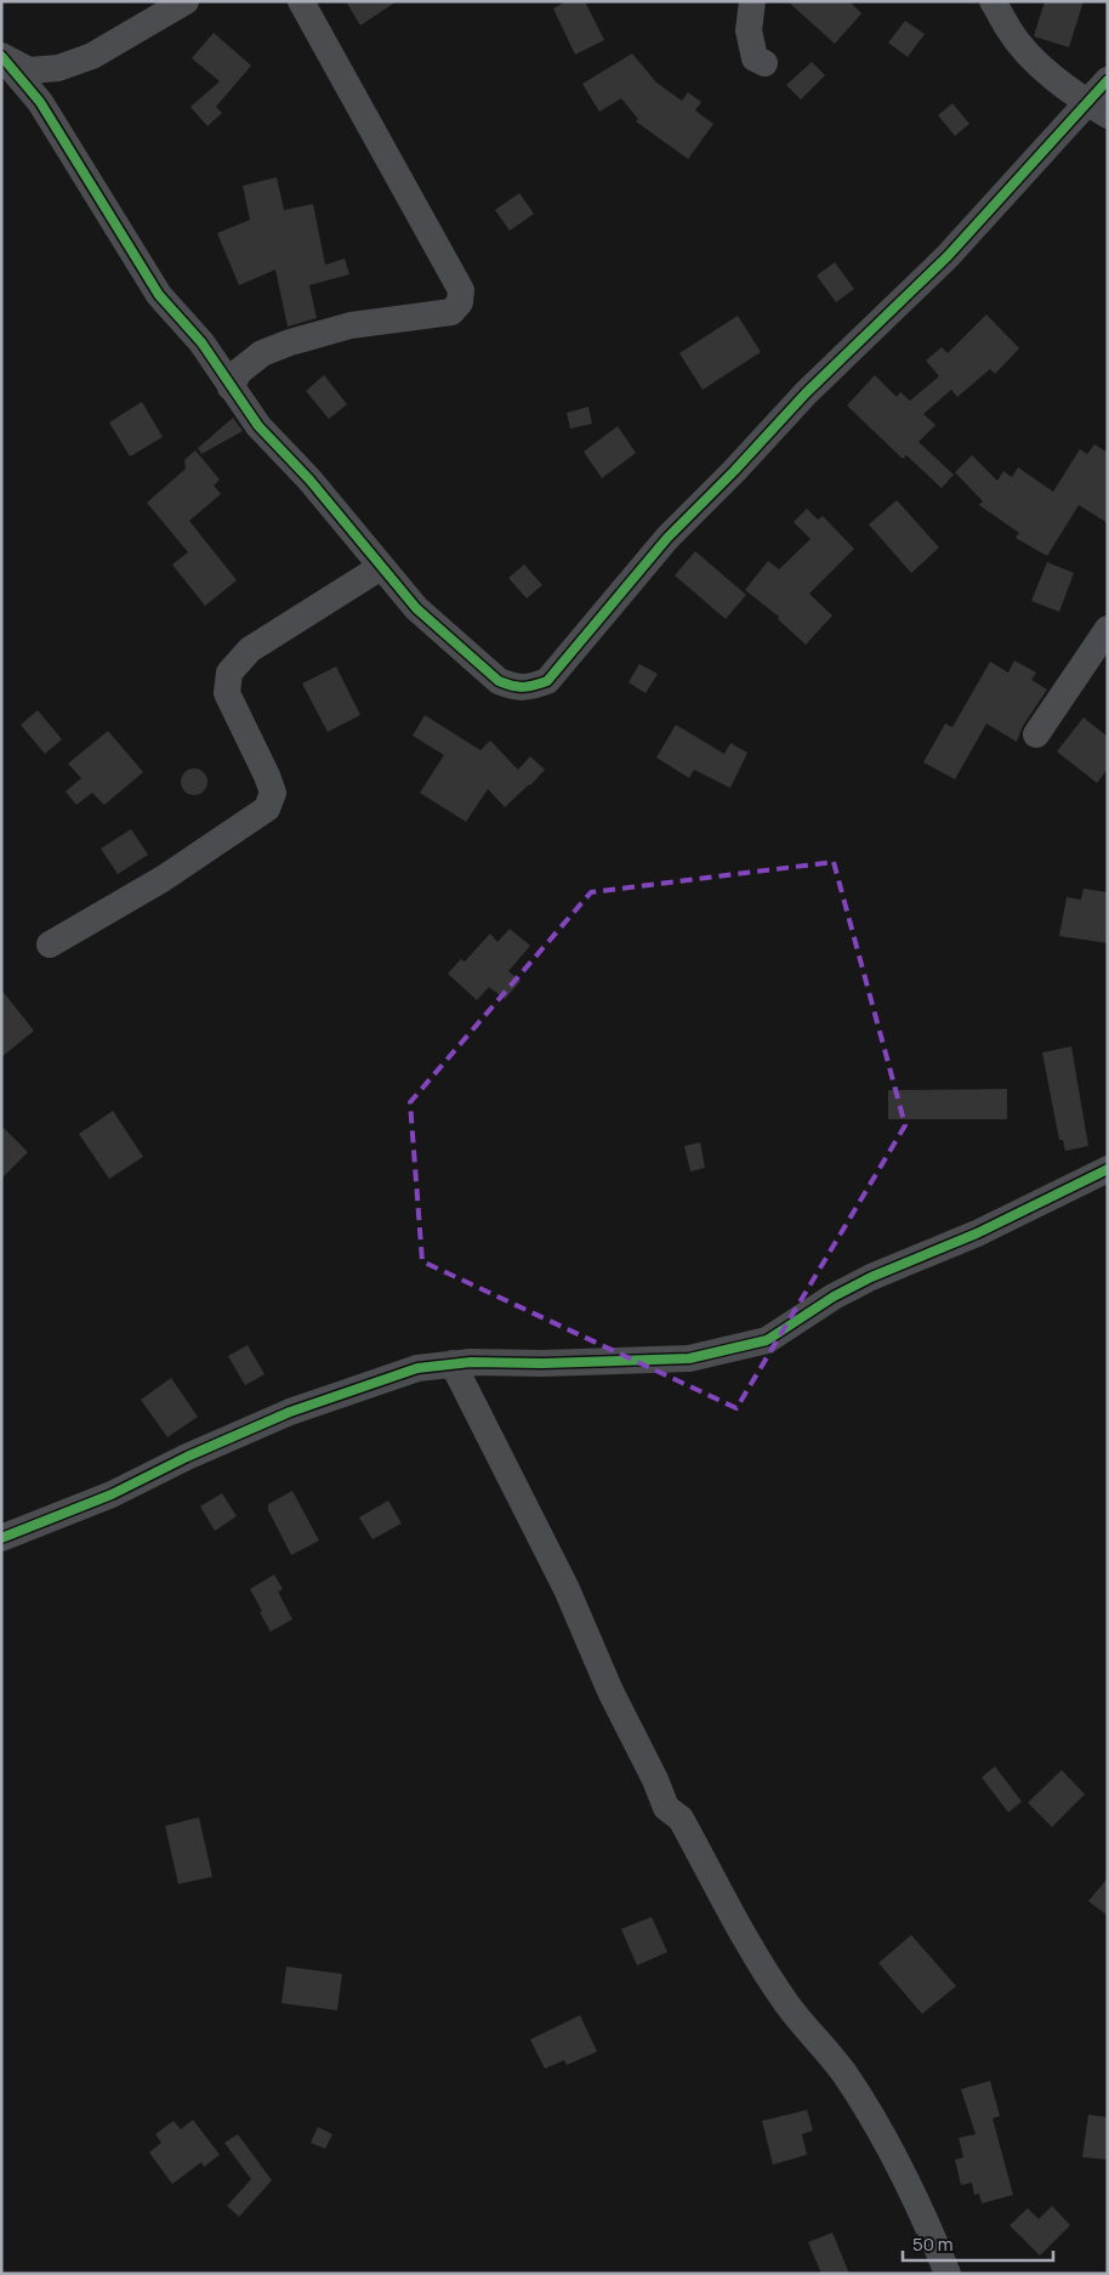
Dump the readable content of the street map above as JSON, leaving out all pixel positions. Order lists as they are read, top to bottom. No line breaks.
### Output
{"scale_bar":"50 m"}
